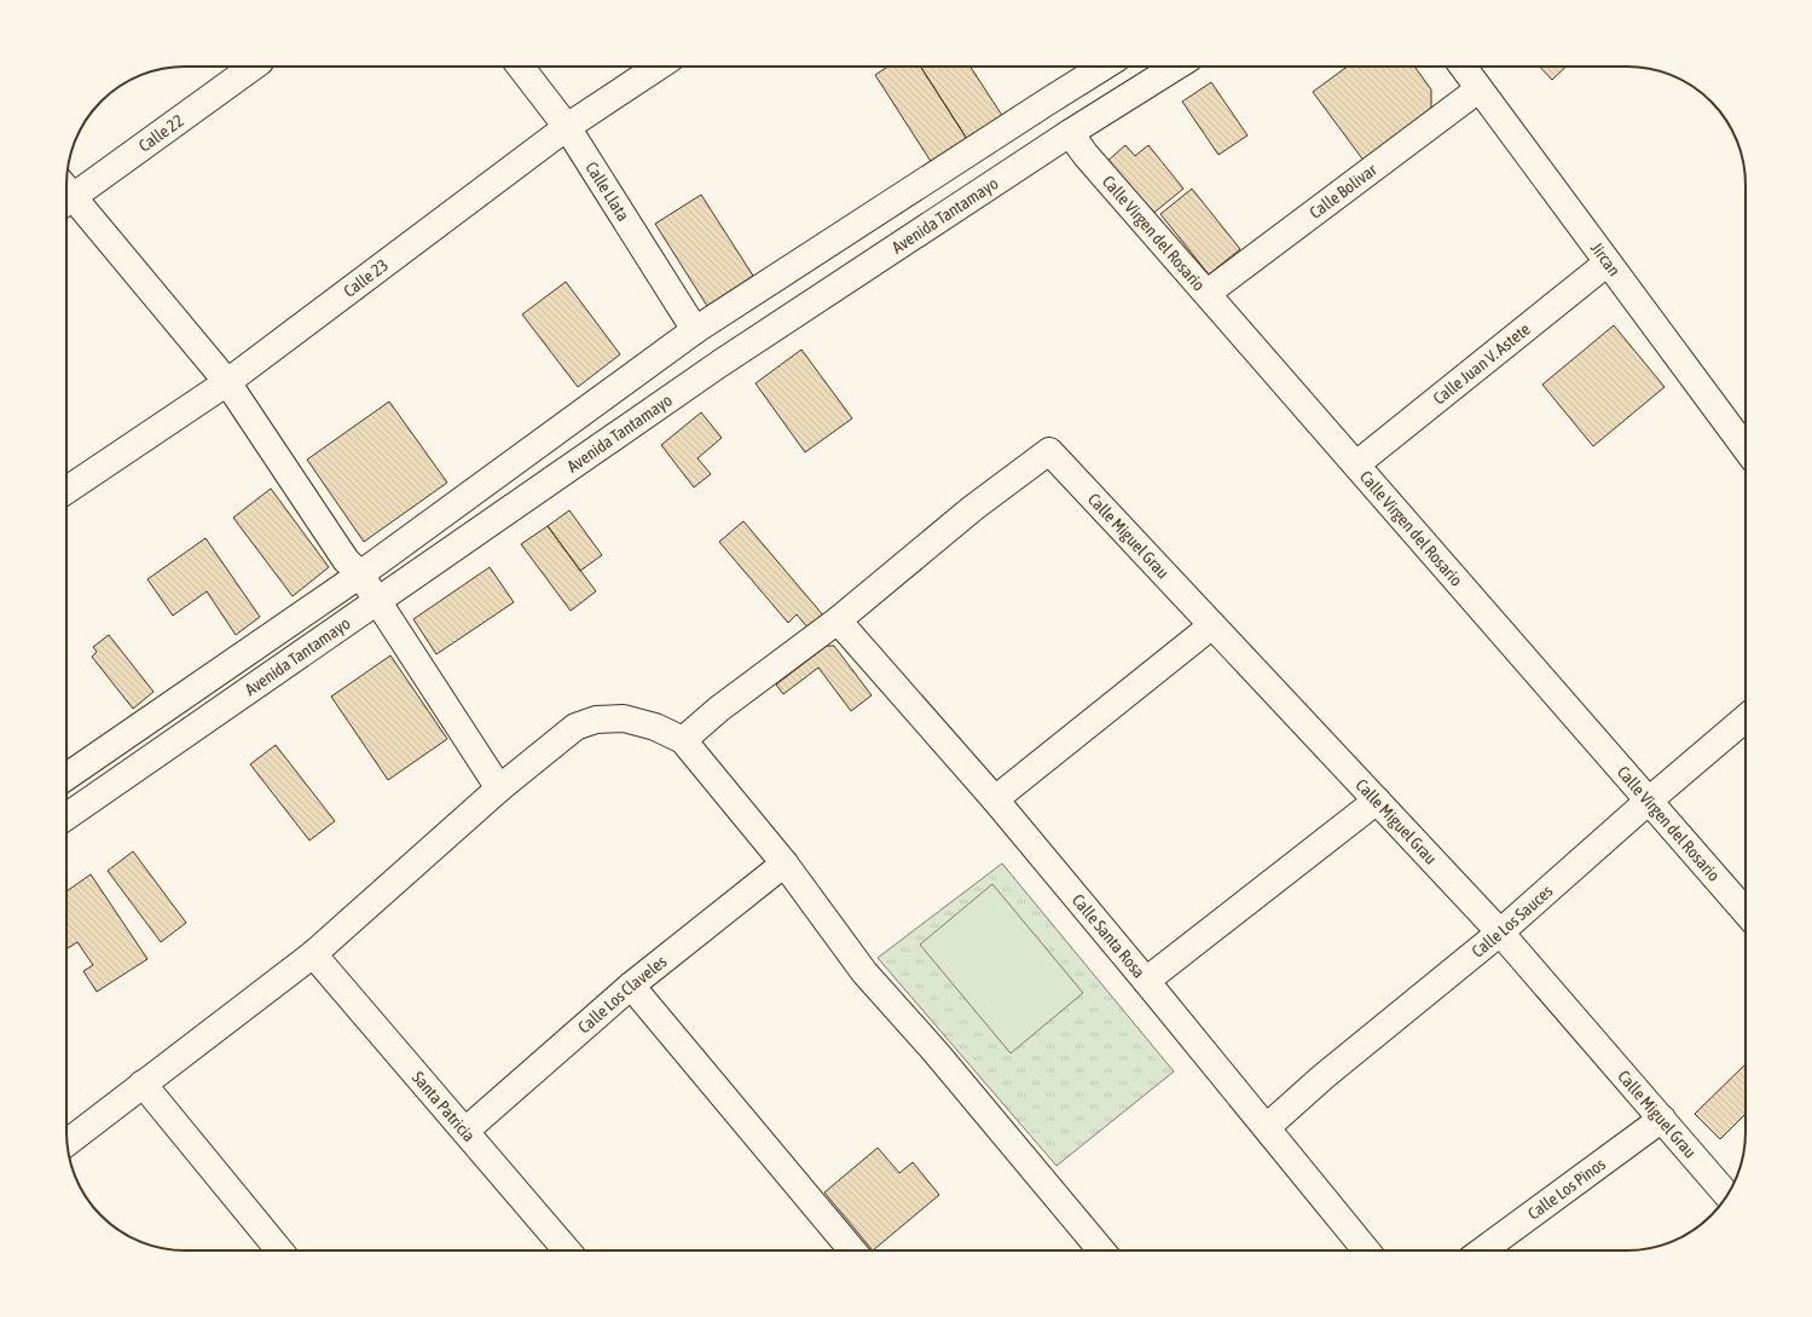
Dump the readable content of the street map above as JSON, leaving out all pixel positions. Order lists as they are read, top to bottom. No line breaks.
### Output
{"streets":{"street":["Calle 22","Calle Llata","Calle Bolivar","Avenida Tantamayo","Calle Virgen del Rosario","Jircan","Calle 23","Calle Juan V. Astete","Calle Miguel Grau","Calle Los Sauces","Calle Santa Rosa","Calle Los Claveles","Santa Patricia","Calle Los Pinos"]},"crossings":[["Calle Llata","Avenida Tantamayo"],["Calle Llata","Calle 23"],["Calle Bolivar","Calle Virgen del Rosario"],["Calle Bolivar","Jircan"],["Avenida Tantamayo","Calle Virgen del Rosario"],["Calle Virgen del Rosario","Calle Juan V. Astete"],["Calle Virgen del Rosario","Calle Los Sauces"],["Jircan","Calle Juan V. Astete"],["Calle Miguel Grau","Calle Los Sauces"],["Calle Miguel Grau","Calle Santa Rosa"],["Calle Miguel Grau","Calle Los Pinos"],["Calle Los Sauces","Calle Santa Rosa"],["Calle Los Claveles","Santa Patricia"]]}
